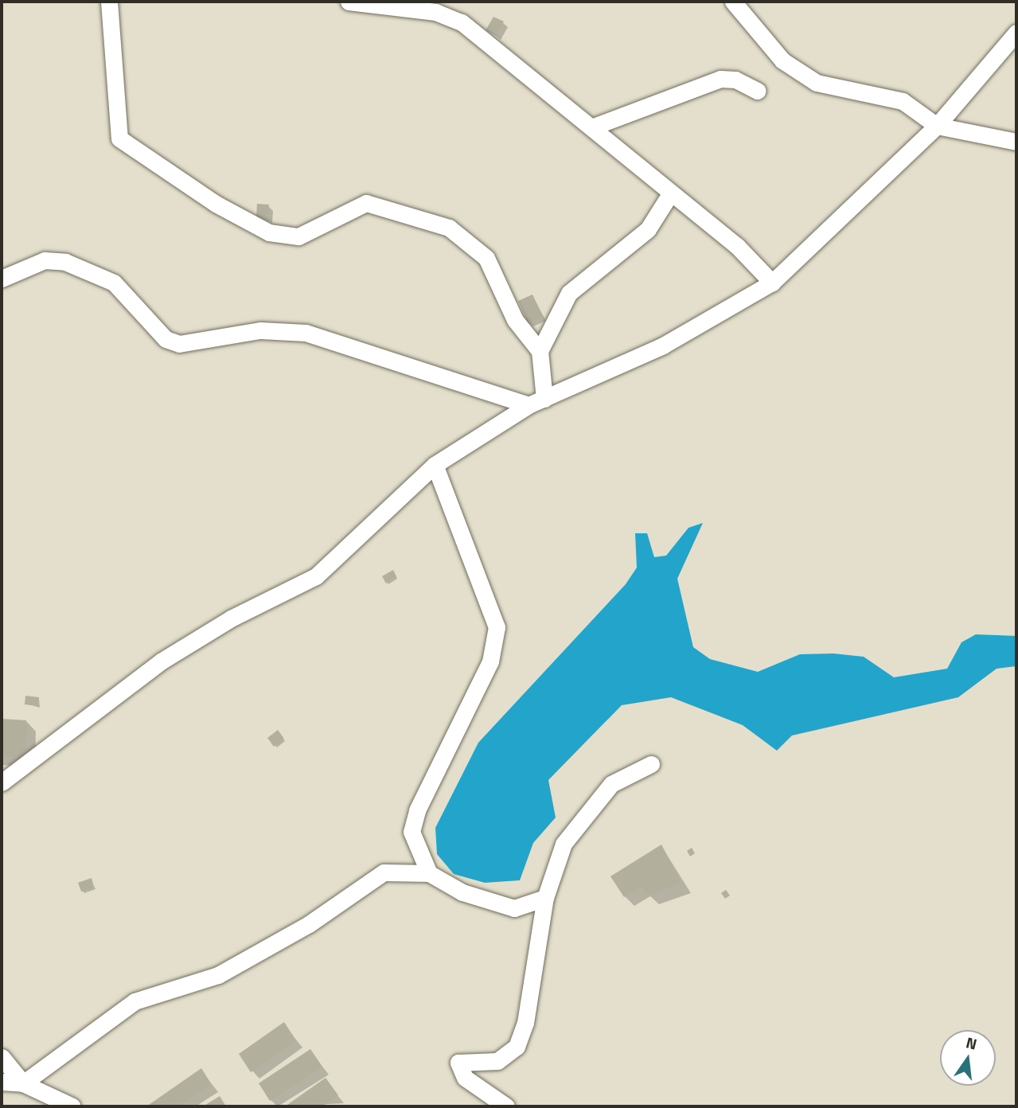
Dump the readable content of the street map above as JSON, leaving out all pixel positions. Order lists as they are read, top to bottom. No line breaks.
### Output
{"north":"top"}
